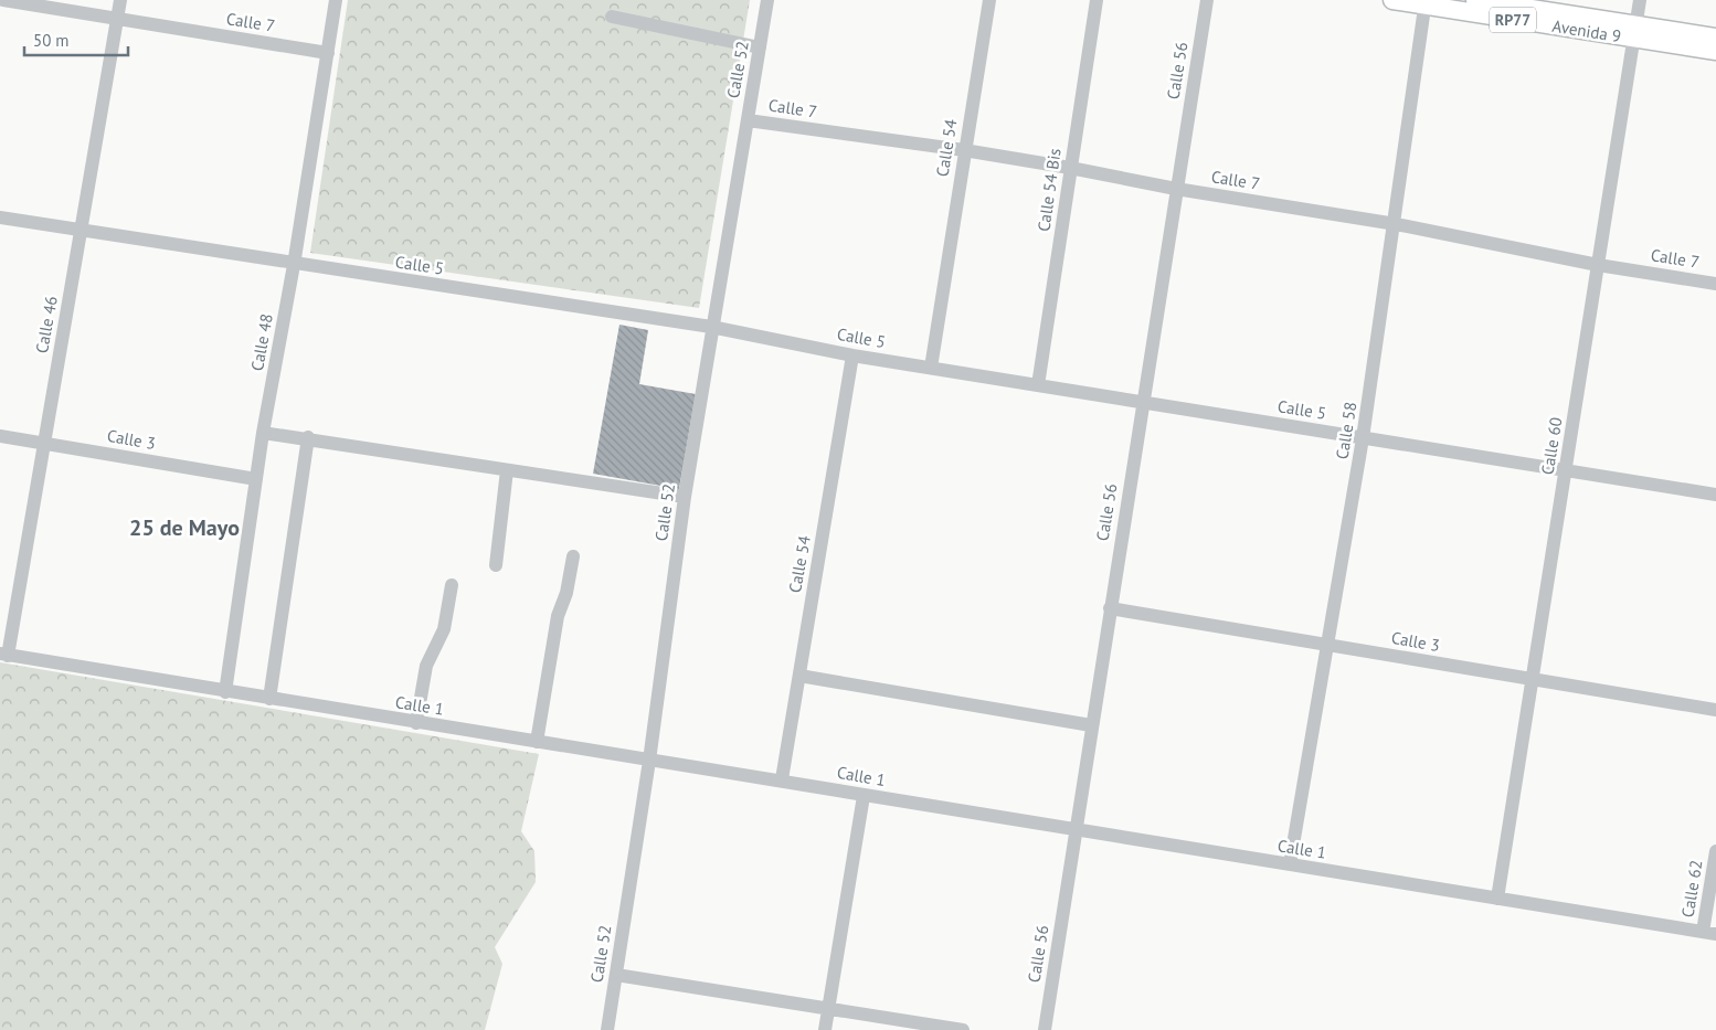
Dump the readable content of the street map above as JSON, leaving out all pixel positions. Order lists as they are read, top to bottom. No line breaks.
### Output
{"streets":{"main road":["RP77","Avenida 9"],"street":["Calle 7","Calle 52","Calle 56","Calle 54","Calle 54 Bis","Calle 5","Calle 46","Calle 48","Calle 58","Calle 3","Calle 60","Calle 1","Calle 62"]},"crossings":[["Calle 7","Calle 52"],["Calle 7","Calle 56"],["Calle 7","Calle 54"],["Calle 7","Calle 54 Bis"],["Calle 7","Calle 46"],["Calle 7","Calle 48"],["Calle 7","Calle 58"],["Calle 7","Calle 60"],["Avenida 9","Calle 58"],["Avenida 9","Calle 60"],["Calle 52","Calle 5"],["Calle 52","Calle 1"],["Calle 56","Calle 5"],["Calle 56","Calle 3"],["Calle 56","Calle 1"],["Calle 54","Calle 5"],["Calle 54","Calle 1"],["Calle 54 Bis","Calle 5"],["Calle 5","Calle 46"],["Calle 5","Calle 48"],["Calle 5","Calle 58"],["Calle 5","Calle 60"],["Calle 46","Calle 3"],["Calle 46","Calle 1"],["Calle 48","Calle 3"],["Calle 48","Calle 1"],["Calle 58","Calle 3"],["Calle 58","Calle 1"],["Calle 3","Calle 60"],["Calle 60","Calle 1"],["Calle 1","Calle 62"]],"districts":["25 de Mayo"],"scale_bar":"50 m"}
